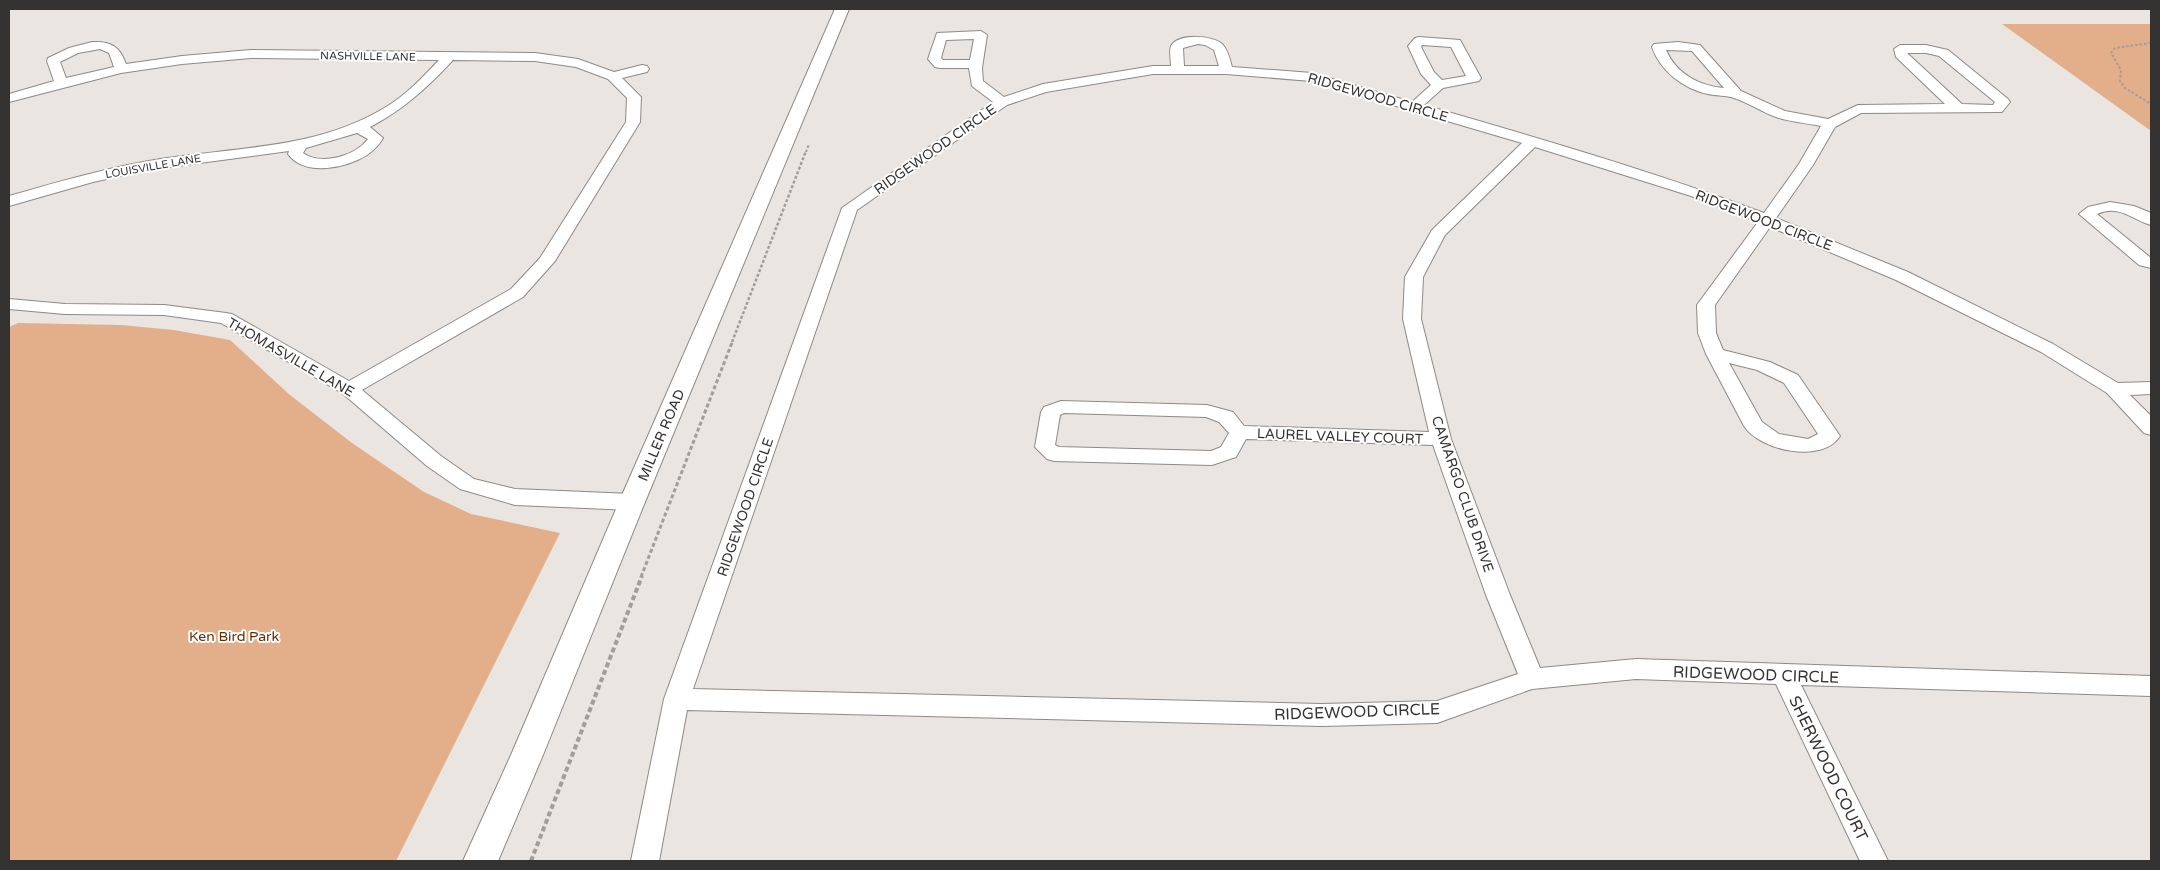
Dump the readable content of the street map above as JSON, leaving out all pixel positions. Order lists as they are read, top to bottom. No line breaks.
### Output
{"streets":{"street":["NASHVILLE LANE","RIDGEWOOD CIRCLE","LOUISVILLE LANE","THOMASVILLE LANE","MILLER ROAD","LAUREL VALLEY COURT","CAMARGO CLUB DRIVE","SHERWOOD COURT"]},"crossings":[["NASHVILLE LANE","LOUISVILLE LANE"],["NASHVILLE LANE","THOMASVILLE LANE"],["RIDGEWOOD CIRCLE","CAMARGO CLUB DRIVE"],["RIDGEWOOD CIRCLE","SHERWOOD COURT"],["THOMASVILLE LANE","MILLER ROAD"],["LAUREL VALLEY COURT","CAMARGO CLUB DRIVE"]],"parks":["Ken Bird Park"]}
